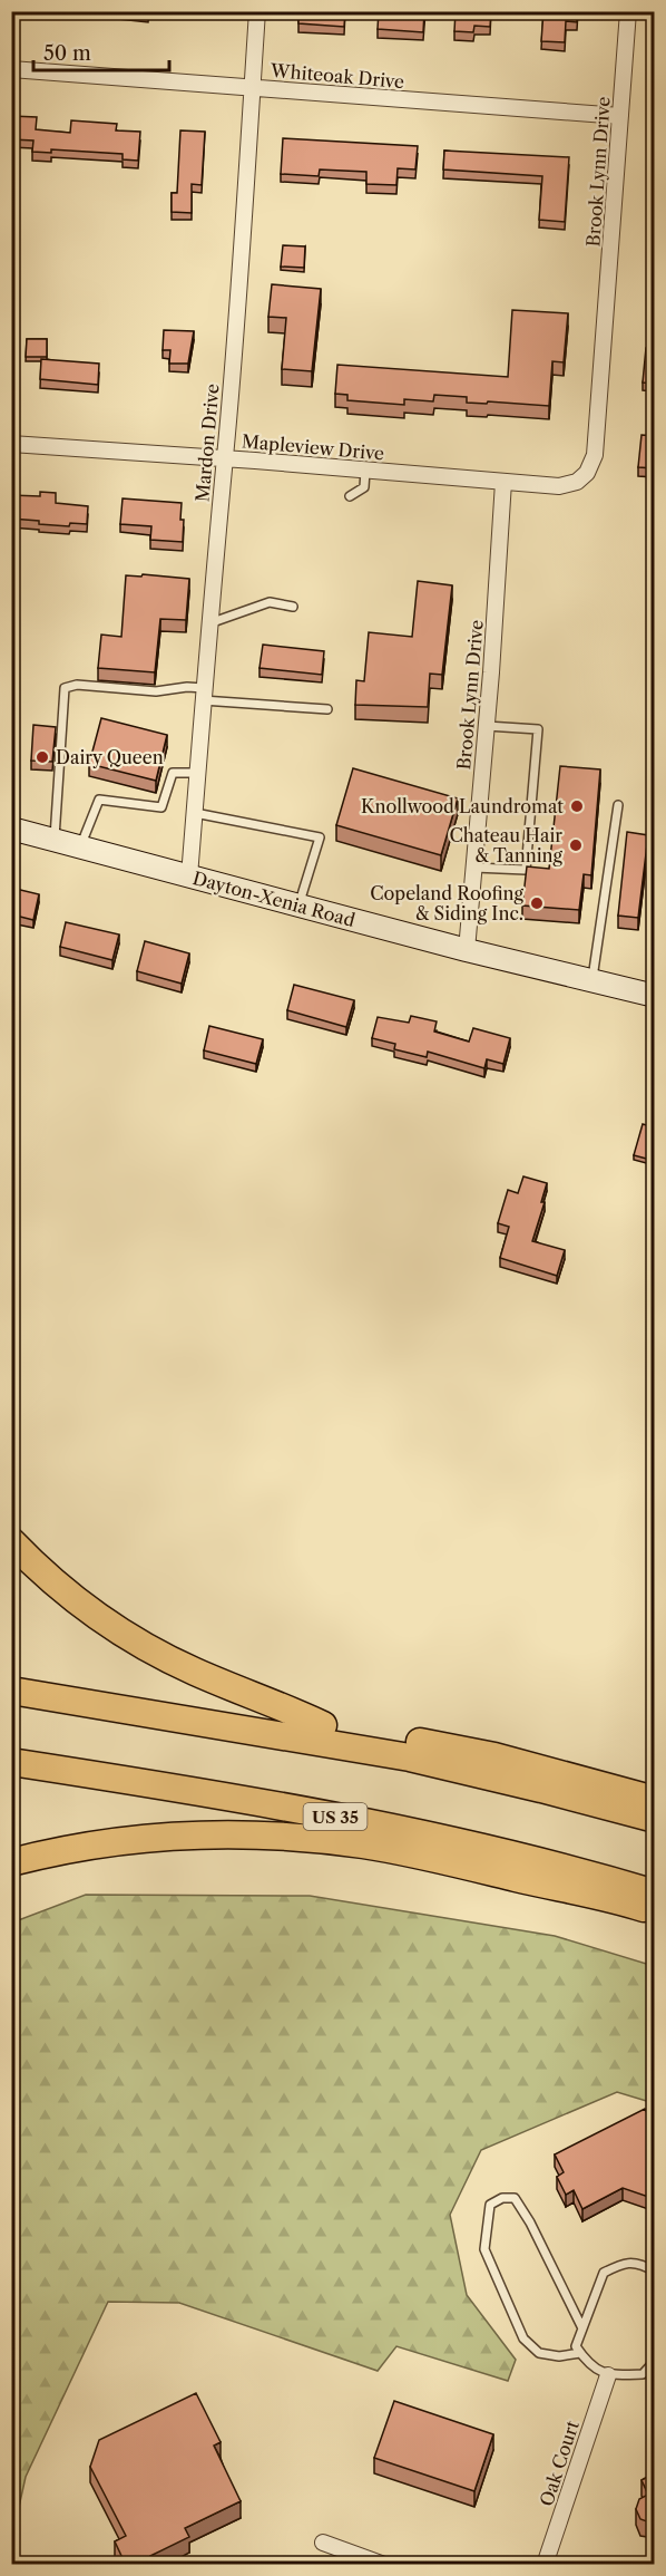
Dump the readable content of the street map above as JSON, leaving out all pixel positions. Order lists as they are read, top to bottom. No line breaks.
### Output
{"streets":{"highway":["US 35"],"main road":["Dayton-Xenia Road"],"street":["Whiteoak Drive","Brook Lynn Drive","Mardon Drive","Mapleview Drive","Oak Court"]},"crossings":[["Whiteoak Drive","Brook Lynn Drive"],["Whiteoak Drive","Mardon Drive"],["Brook Lynn Drive","Mapleview Drive"],["Brook Lynn Drive","Dayton-Xenia Road"],["Mardon Drive","Mapleview Drive"],["Mardon Drive","Dayton-Xenia Road"]],"places":["Dairy Queen","Knollwood Laundromat","Chateau Hair & Tanning","Copeland Roofing & Siding Inc."],"scale_bar":"50 m"}
